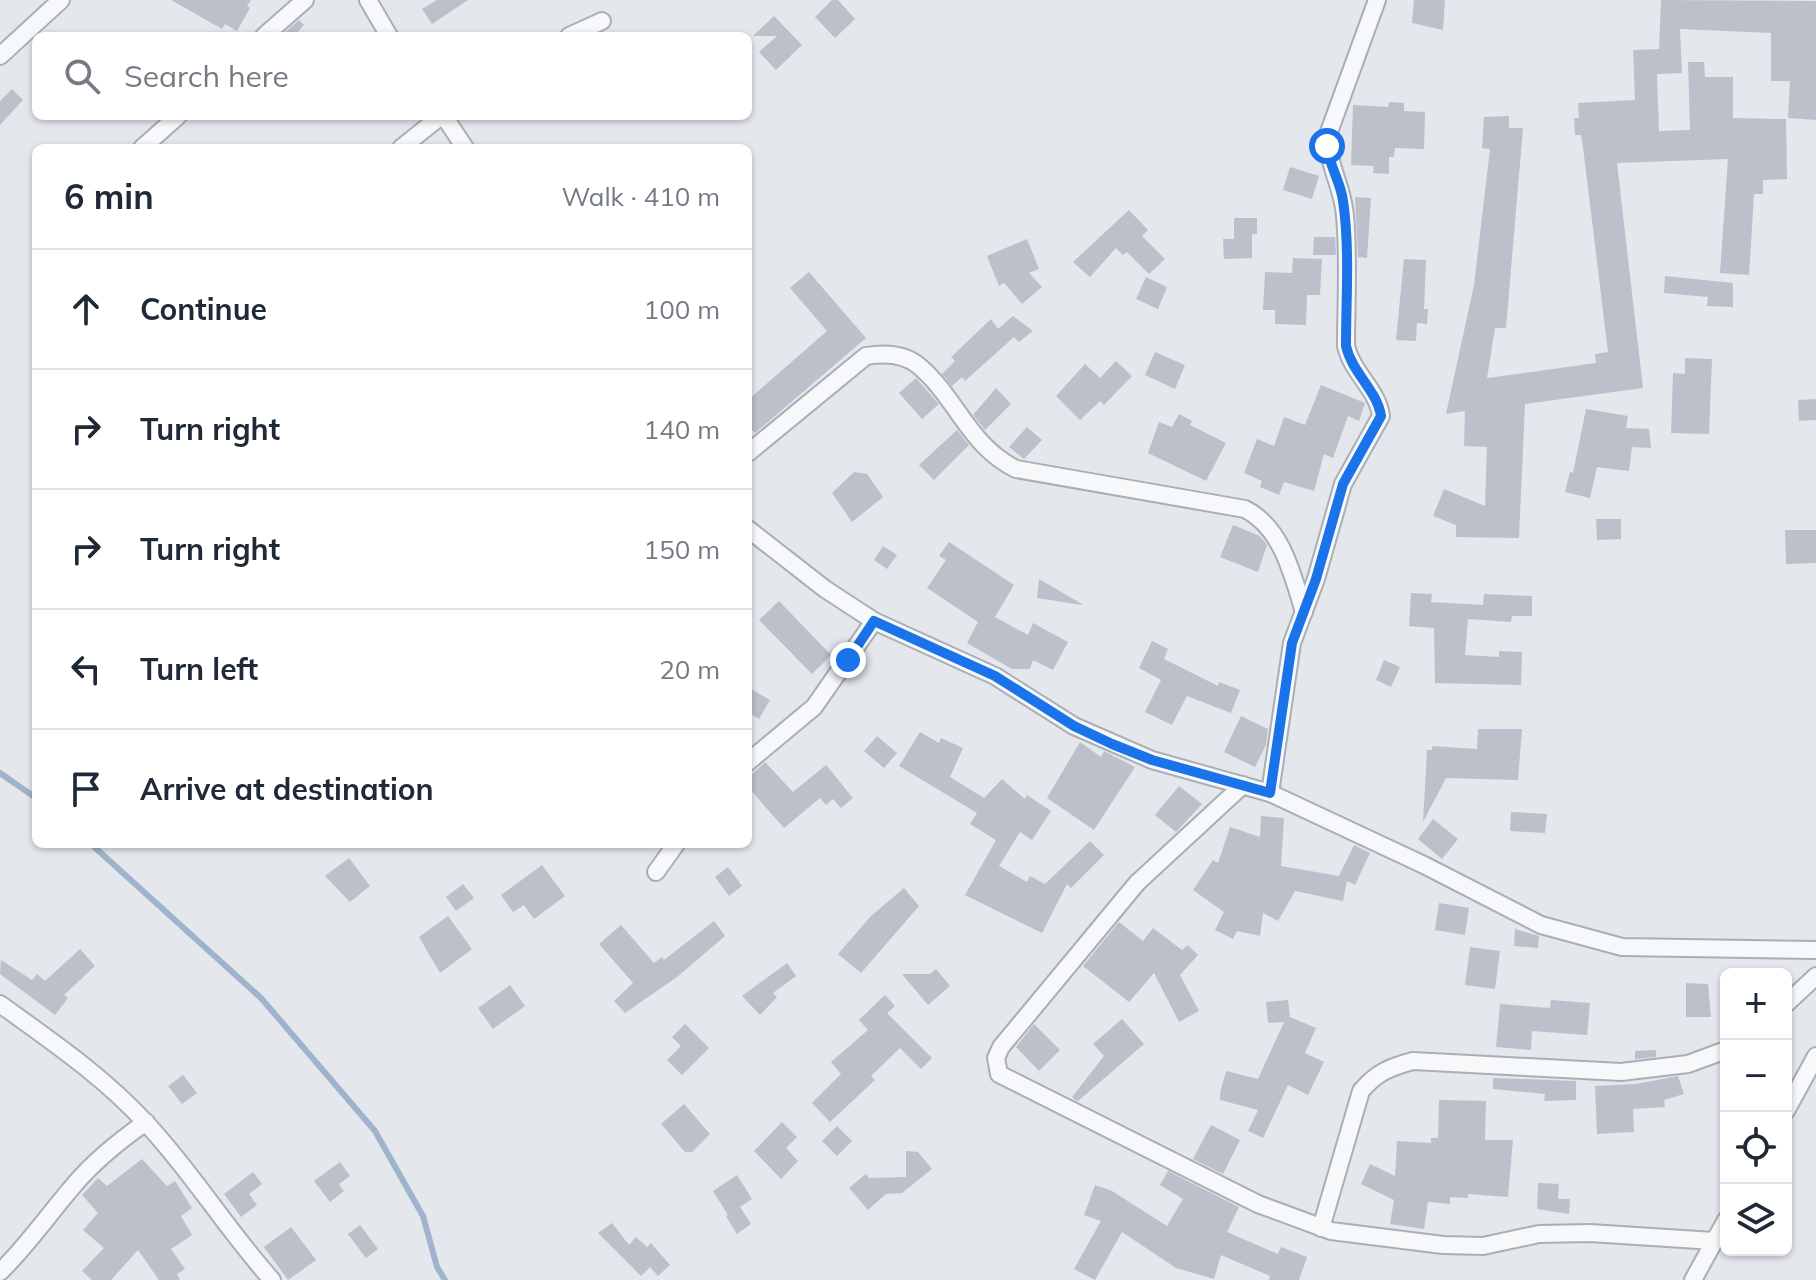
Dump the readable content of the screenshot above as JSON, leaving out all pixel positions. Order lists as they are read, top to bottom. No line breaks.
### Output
{"page":{"search":"Search here","heading":["6 min","Walk · 410 m"],"list":[["Continue","100 m"],["Turn right","140 m"],["Turn right","150 m"],["Turn left","20 m"],"Arrive at destination"],"map_buttons":["+","−"]}}
